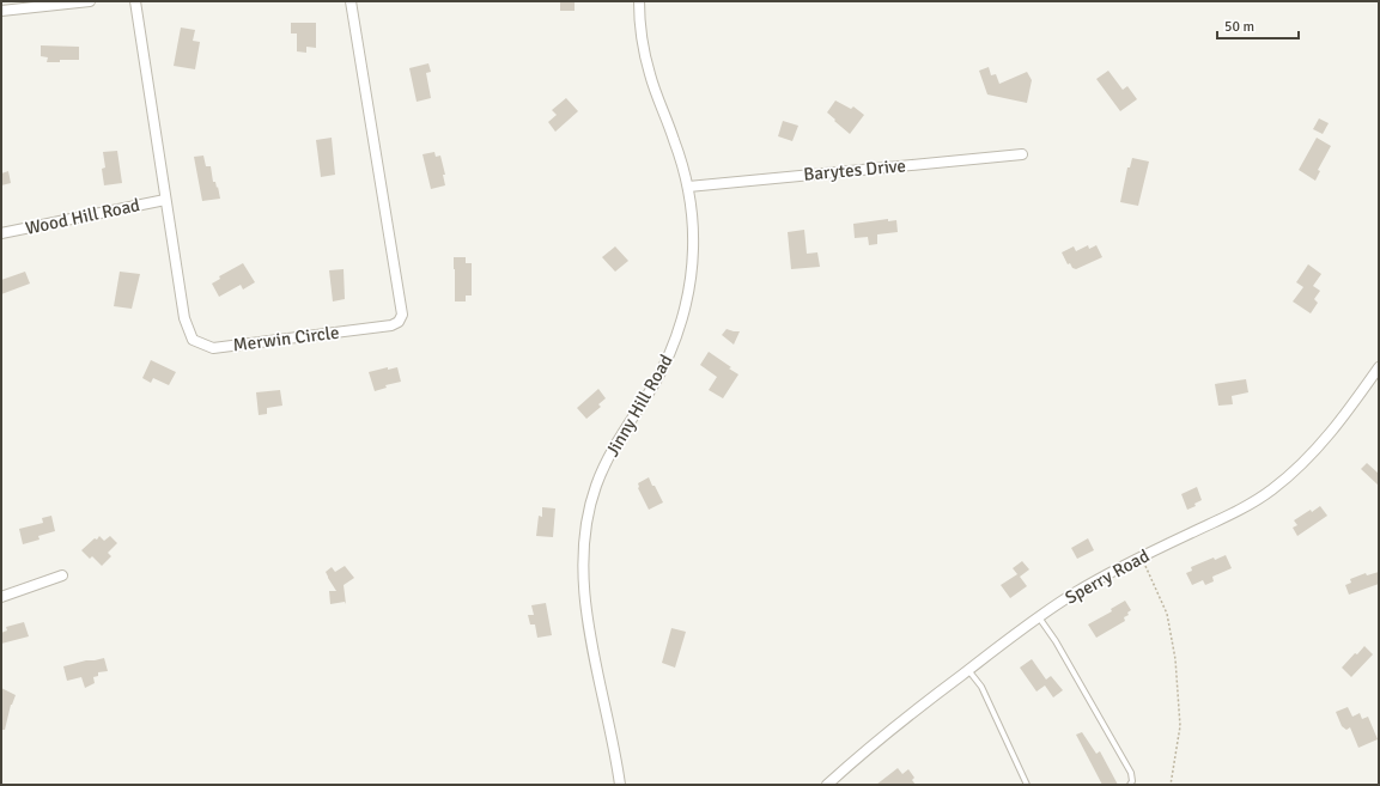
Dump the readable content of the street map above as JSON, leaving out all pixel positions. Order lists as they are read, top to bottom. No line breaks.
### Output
{"streets":{"street":["Barytes Drive","Wood Hill Road","Merwin Circle","Jinny Hill Road","Sperry Road"]},"crossings":[["Barytes Drive","Jinny Hill Road"],["Wood Hill Road","Merwin Circle"]],"scale_bar":"50 m"}
